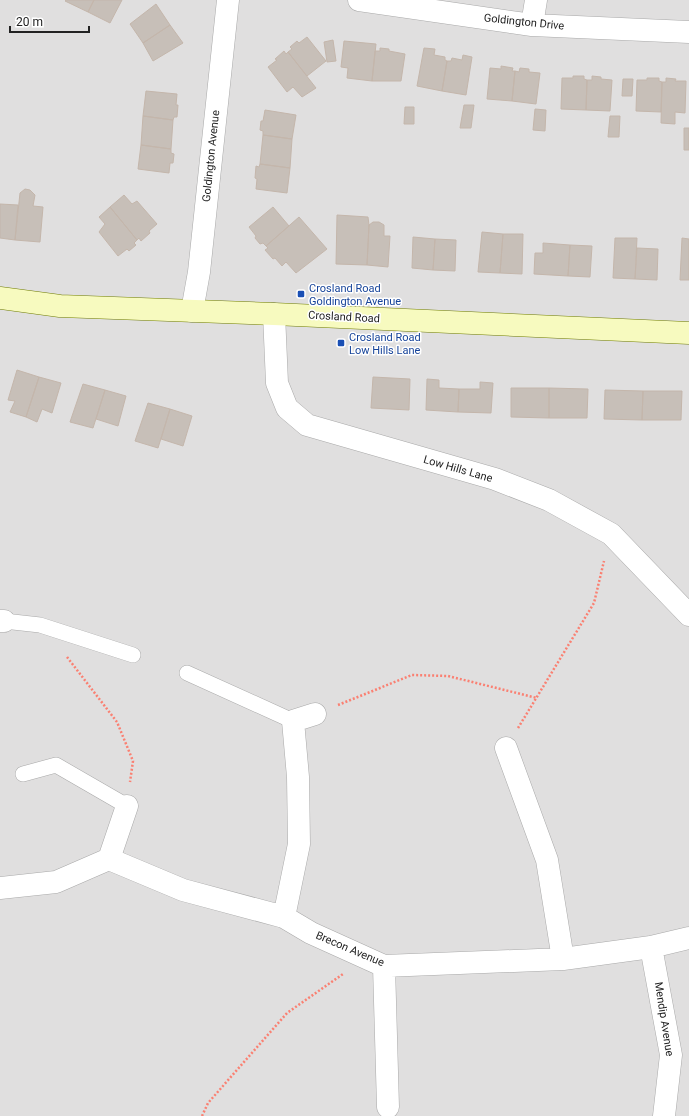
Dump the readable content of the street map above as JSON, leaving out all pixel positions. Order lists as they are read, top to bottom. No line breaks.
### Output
{"streets":{"street":["Goldington Drive","Goldington Avenue","Crosland Road","Low Hills Lane","Brecon Avenue","Mendip Avenue"]},"crossings":[["Goldington Avenue","Crosland Road"],["Crosland Road","Low Hills Lane"],["Brecon Avenue","Mendip Avenue"]],"places":{"transit":["Crosland Road Goldington Avenue","Crosland Road Low Hills Lane"]},"scale_bar":"20 m"}
